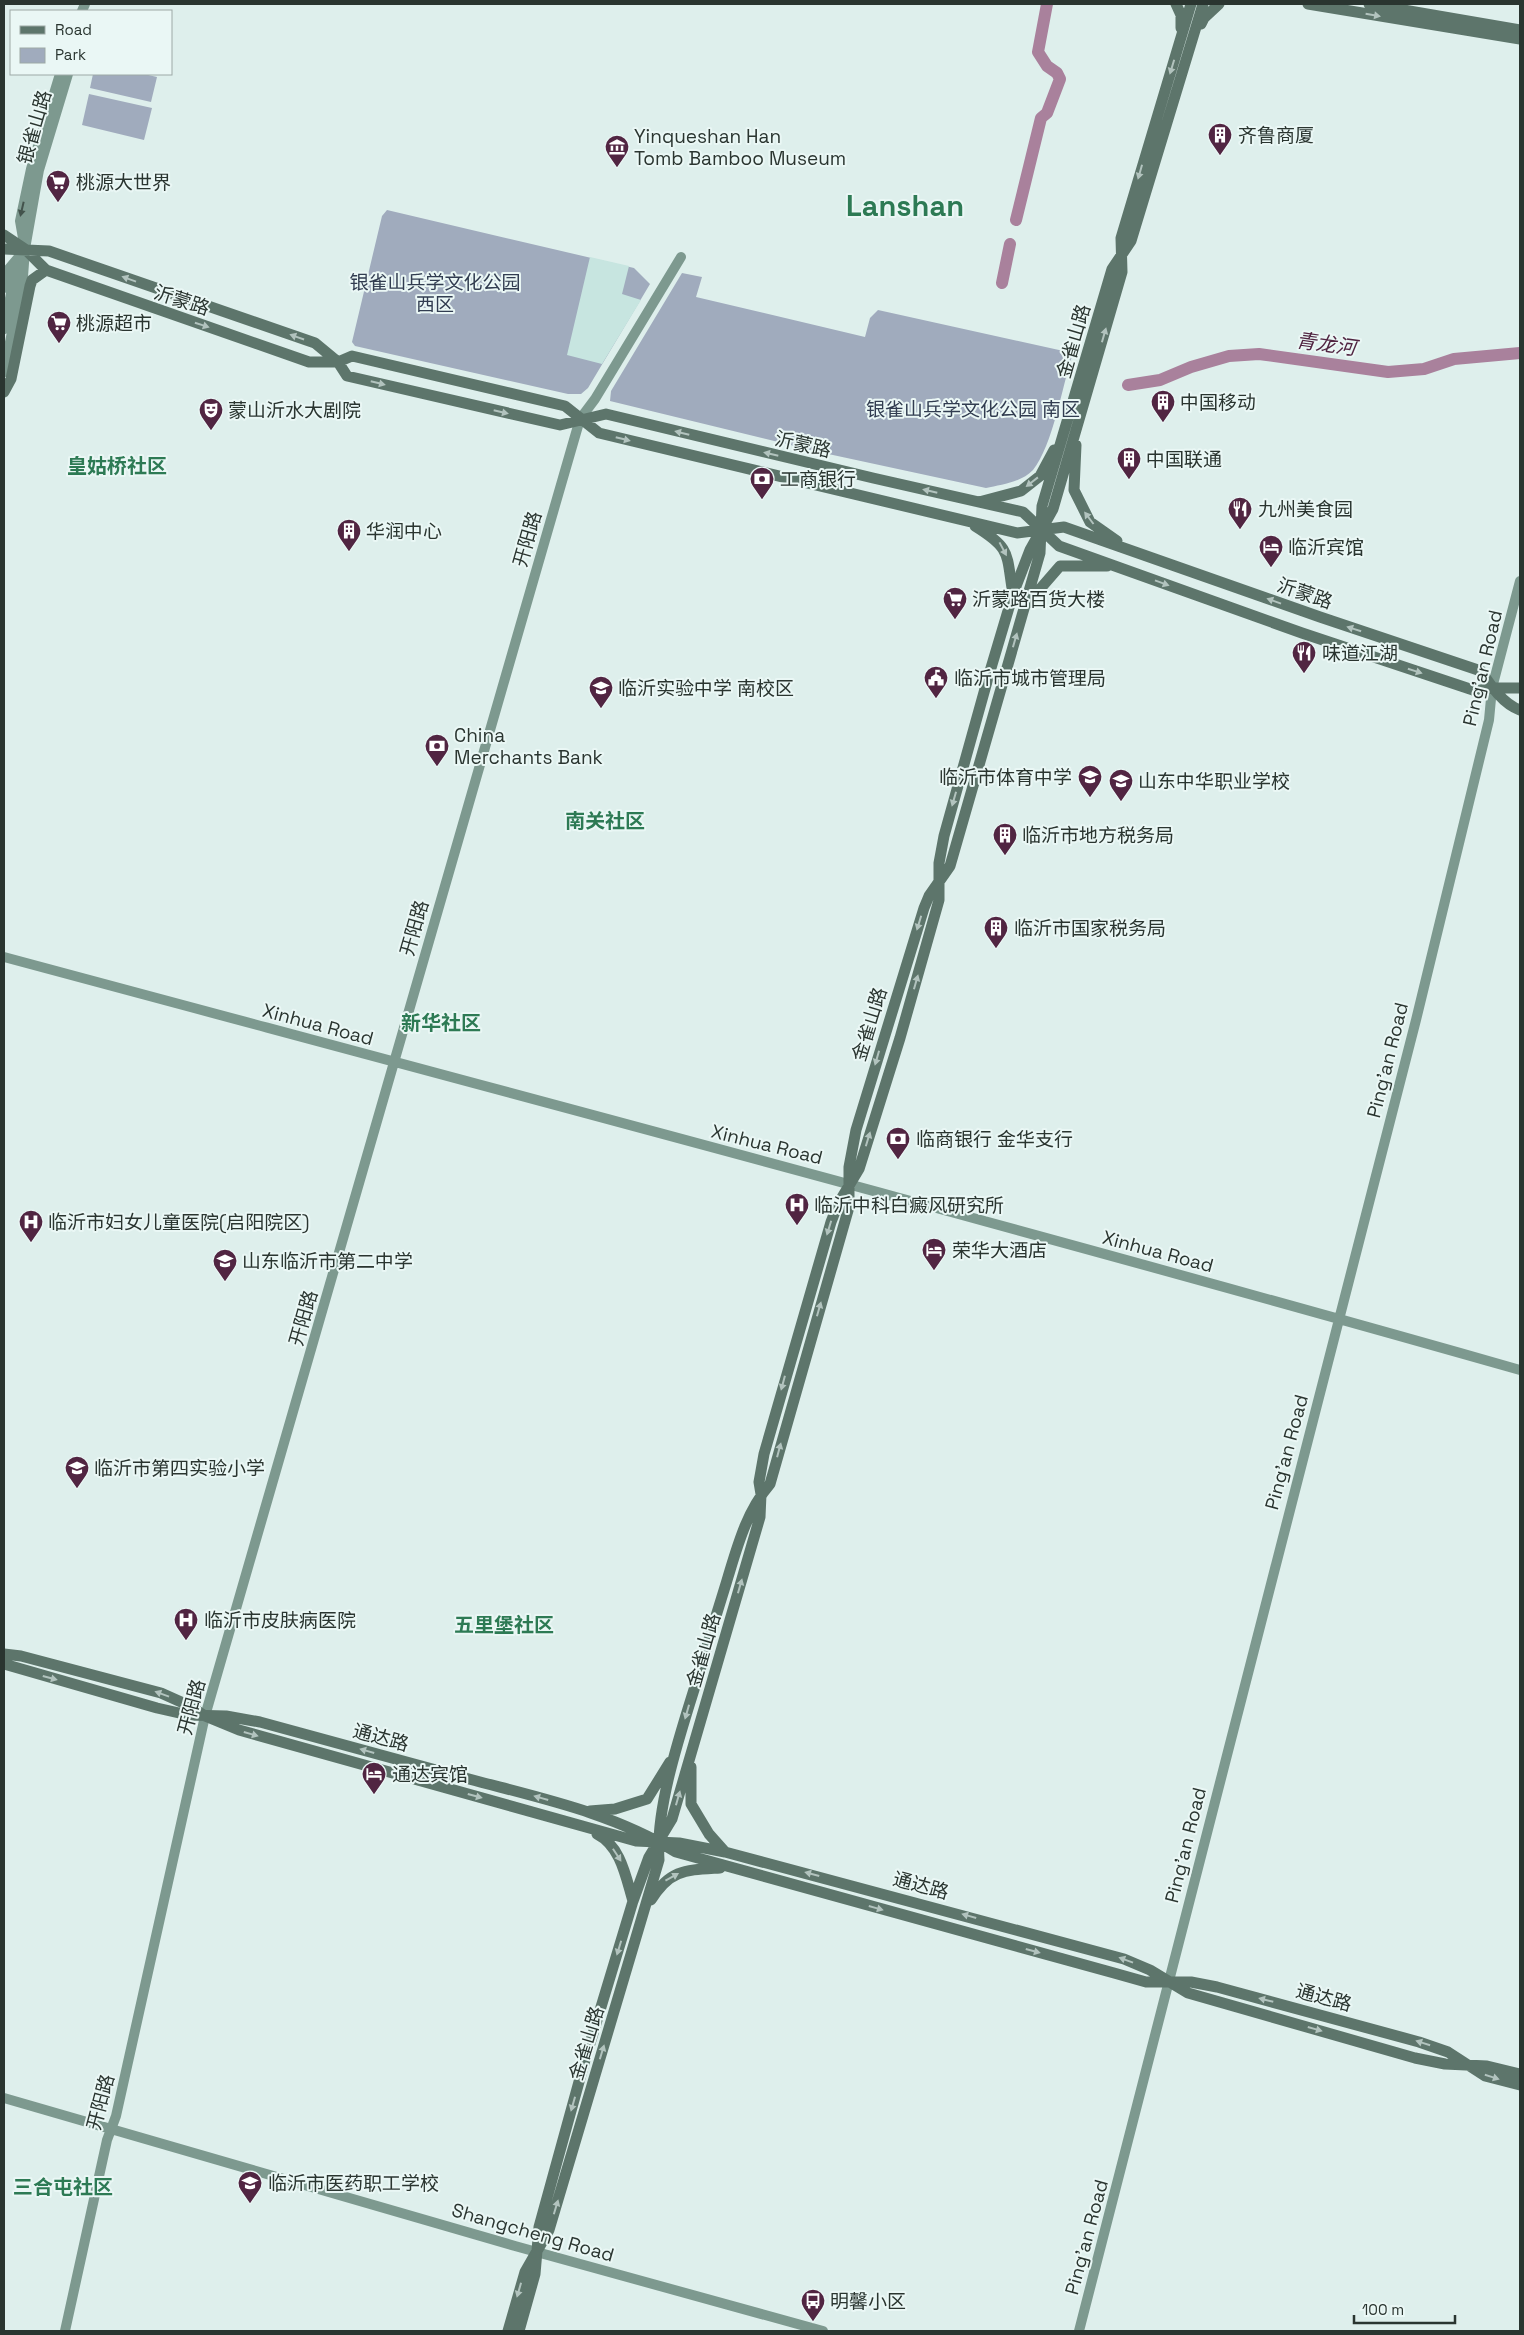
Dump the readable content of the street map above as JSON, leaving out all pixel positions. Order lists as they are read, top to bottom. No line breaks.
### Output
{"streets":{"main road":["银雀山路","沂蒙路","金雀山路","开阳路","Ping'an Road","Xinhua Road","通达路","Shangcheng Road"]},"crossings":[["银雀山路","沂蒙路"],["沂蒙路","金雀山路"],["沂蒙路","开阳路"],["沂蒙路","Ping'an Road"],["金雀山路","Xinhua Road"],["金雀山路","通达路"],["金雀山路","Shangcheng Road"],["开阳路","Xinhua Road"],["开阳路","通达路"],["开阳路","Shangcheng Road"],["Ping'an Road","Xinhua Road"],["Ping'an Road","通达路"]],"districts":["Lanshan","皇姑桥社区","南关社区","新华社区","五里堡社区","三合屯社区"],"water":["青龙河"],"parks":["银雀山兵学文化公园 西区","银雀山兵学文化公园 南区"],"places":{"building":["齐鲁商厦","中国移动","中国联通","华润中心","临沂市地方税务局","临沂市国家税务局"],"museum":["Yinqueshan Han Tomb Bamboo Museum"],"supermarket":["桃源大世界","桃源超市","沂蒙路百货大楼"],"theatre":["蒙山沂水大剧院"],"bank":["工商银行","China Merchants Bank","临商银行 金华支行"],"restaurant":["九州美食园","味道江湖"],"hotel":["临沂宾馆","荣华大酒店","通达宾馆"],"public building":["临沂市城市管理局"],"school or university":["临沂实验中学 南校区","临沂市体育中学","山东中华职业学校","山东临沂市第二中学","临沂市第四实验小学","临沂市医药职工学校"],"hospital":["临沂中科白癜风研究所","临沂市妇女儿童医院(启阳院区)","临沂市皮肤病医院"],"bus stop":["明馨小区"]},"legend":["Road","Park"],"scale_bar":"100 m"}
